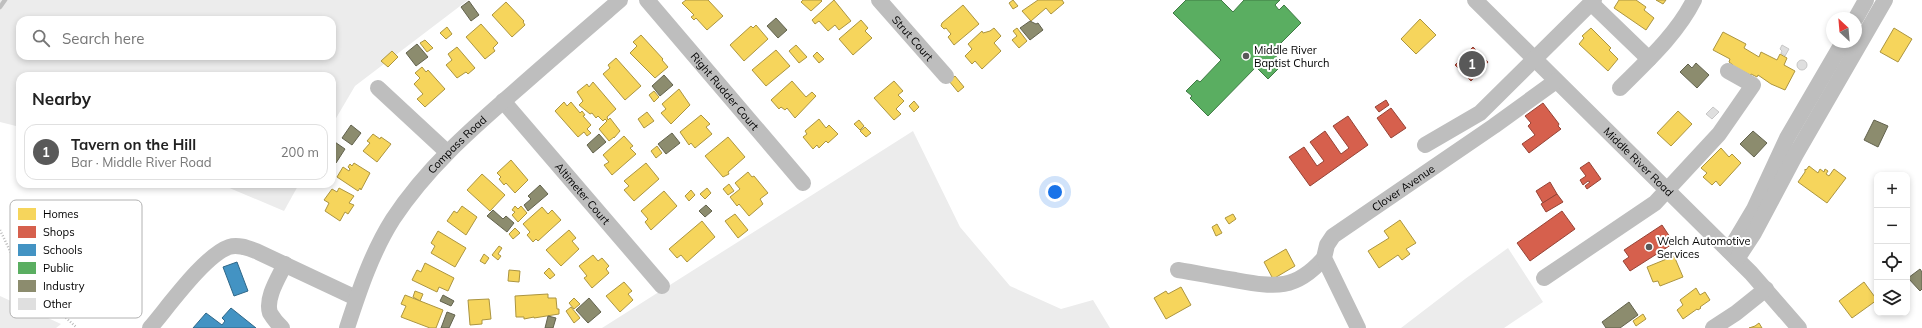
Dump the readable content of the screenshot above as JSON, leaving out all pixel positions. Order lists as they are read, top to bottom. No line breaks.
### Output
{"streets":{"street":["Strut Court","Right Rudder Court","Compass Road","Middle River Road","Clover Avenue","Altimeter Court"]},"crossings":[["Compass Road","Altimeter Court"],["Middle River Road","Clover Avenue"]],"places":["Middle River Baptist Church","Welch Automotive Services"],"legend":["Homes","Shops","Schools","Public","Industry","Other"],"north":"top left","page":{"search":"Search here","pins":"1","heading":"Nearby","list":[{"mark":"1","name":"Tavern on the Hill","note":"Bar · Middle River Road","value":"200 m"}],"map_buttons":["+","−"]}}
